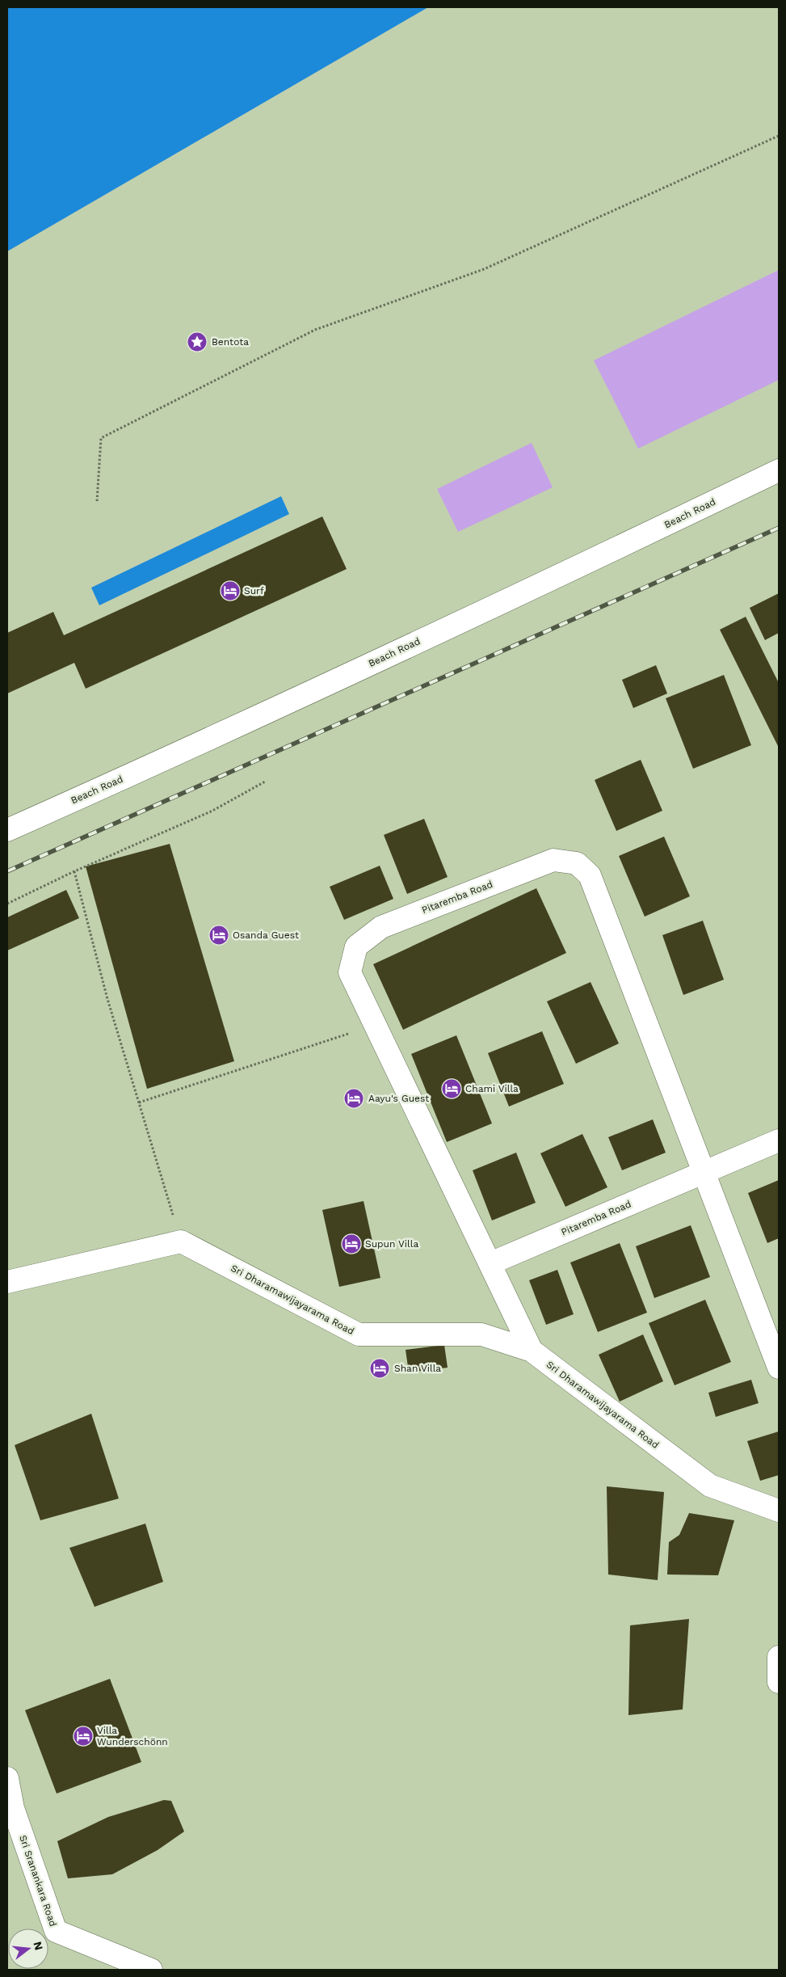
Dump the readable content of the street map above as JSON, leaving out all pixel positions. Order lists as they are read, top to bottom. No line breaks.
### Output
{"streets":{"street":["Beach Road","Pitaremba Road","Sri Dharamawijayarama Road","Sri Sranankara Road"]},"crossings":[["Pitaremba Road","Sri Dharamawijayarama Road"]],"places":{"place":["Bentota"],"hotel":["Surf","Osanda Guest","Chami Villa","Aayu's Guest","Supun Villa","Shan Villa","Villa Wunderschönn"]},"north":"right"}
